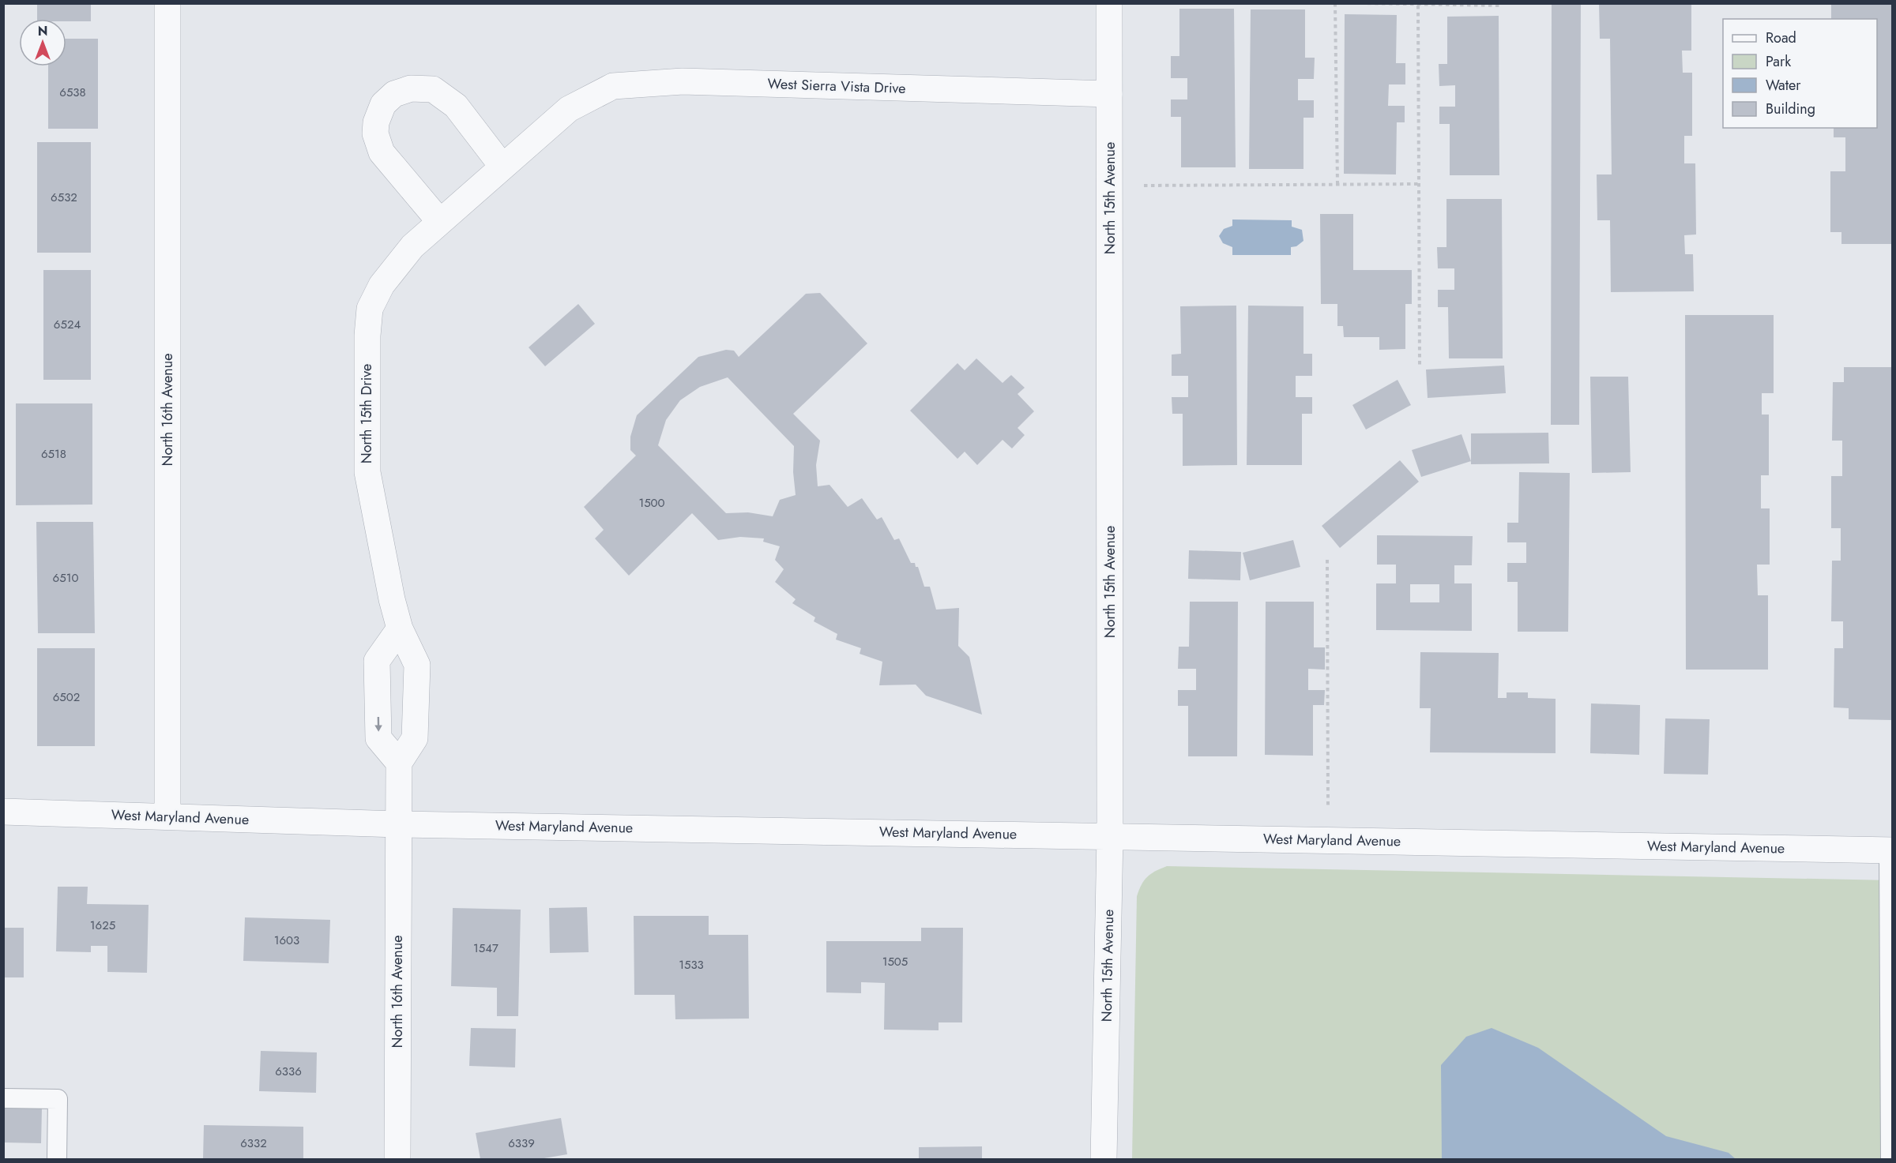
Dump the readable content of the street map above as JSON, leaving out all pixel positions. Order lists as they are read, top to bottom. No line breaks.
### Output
{"streets":{"street":["West Sierra Vista Drive","North 15th Avenue","North 16th Avenue","North 15th Drive","West Maryland Avenue"]},"crossings":[["West Sierra Vista Drive","North 15th Avenue"],["West Sierra Vista Drive","North 15th Drive"],["North 15th Avenue","West Maryland Avenue"],["North 16th Avenue","West Maryland Avenue"]],"house_numbers":["6538","6532","6524","6518","1500","6510","6502","1625","1603","1547","1505","1533","6336","6332","6339"],"legend":["Road","Park","Water","Building"],"north":"top"}
